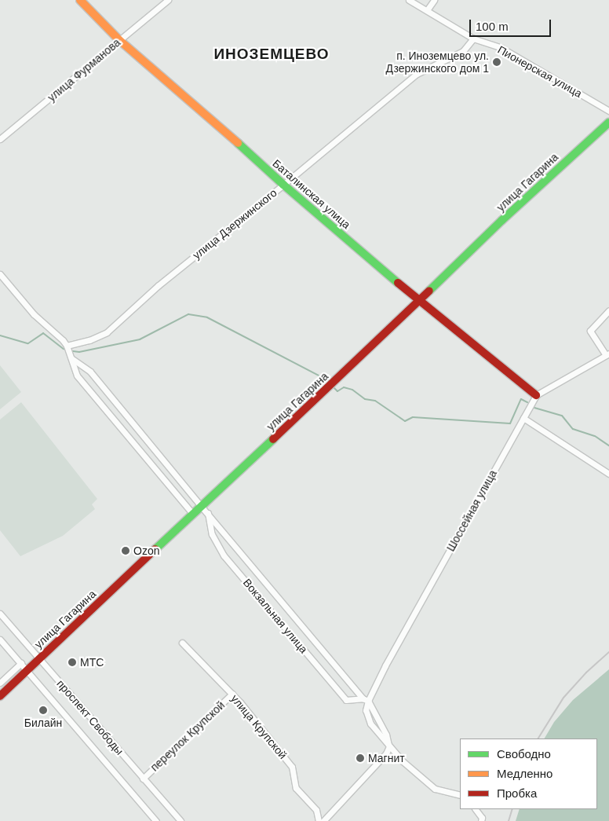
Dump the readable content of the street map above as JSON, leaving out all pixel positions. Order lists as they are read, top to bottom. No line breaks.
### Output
{"streets":{"main road":["улица Гагарина","Баталинская улица"],"street":["улица Фурманова","Пионерская улица","улица Дзержинского","Шоссейная улица","Вокзальная улица","проспект Свободы","улица Крупской","переулок Крупской"]},"crossings":[["улица Фурманова","Баталинская улица"],["Пионерская улица","улица Дзержинского"],["улица Гагарина","Баталинская улица"],["улица Гагарина","Вокзальная улица"],["улица Гагарина","проспект Свободы"],["Баталинская улица","улица Дзержинского"],["Баталинская улица","Шоссейная улица"],["Шоссейная улица","Вокзальная улица"],["проспект Свободы","переулок Крупской"],["улица Крупской","переулок Крупской"]],"districts":["ИНОЗЕМЦЕВО"],"places":["п. Иноземцево ул. Дзержинского дом 1","Ozon","МТС","Билайн","Магнит"],"legend":["Свободно","Медленно","Пробка"],"scale_bar":"100 m"}
